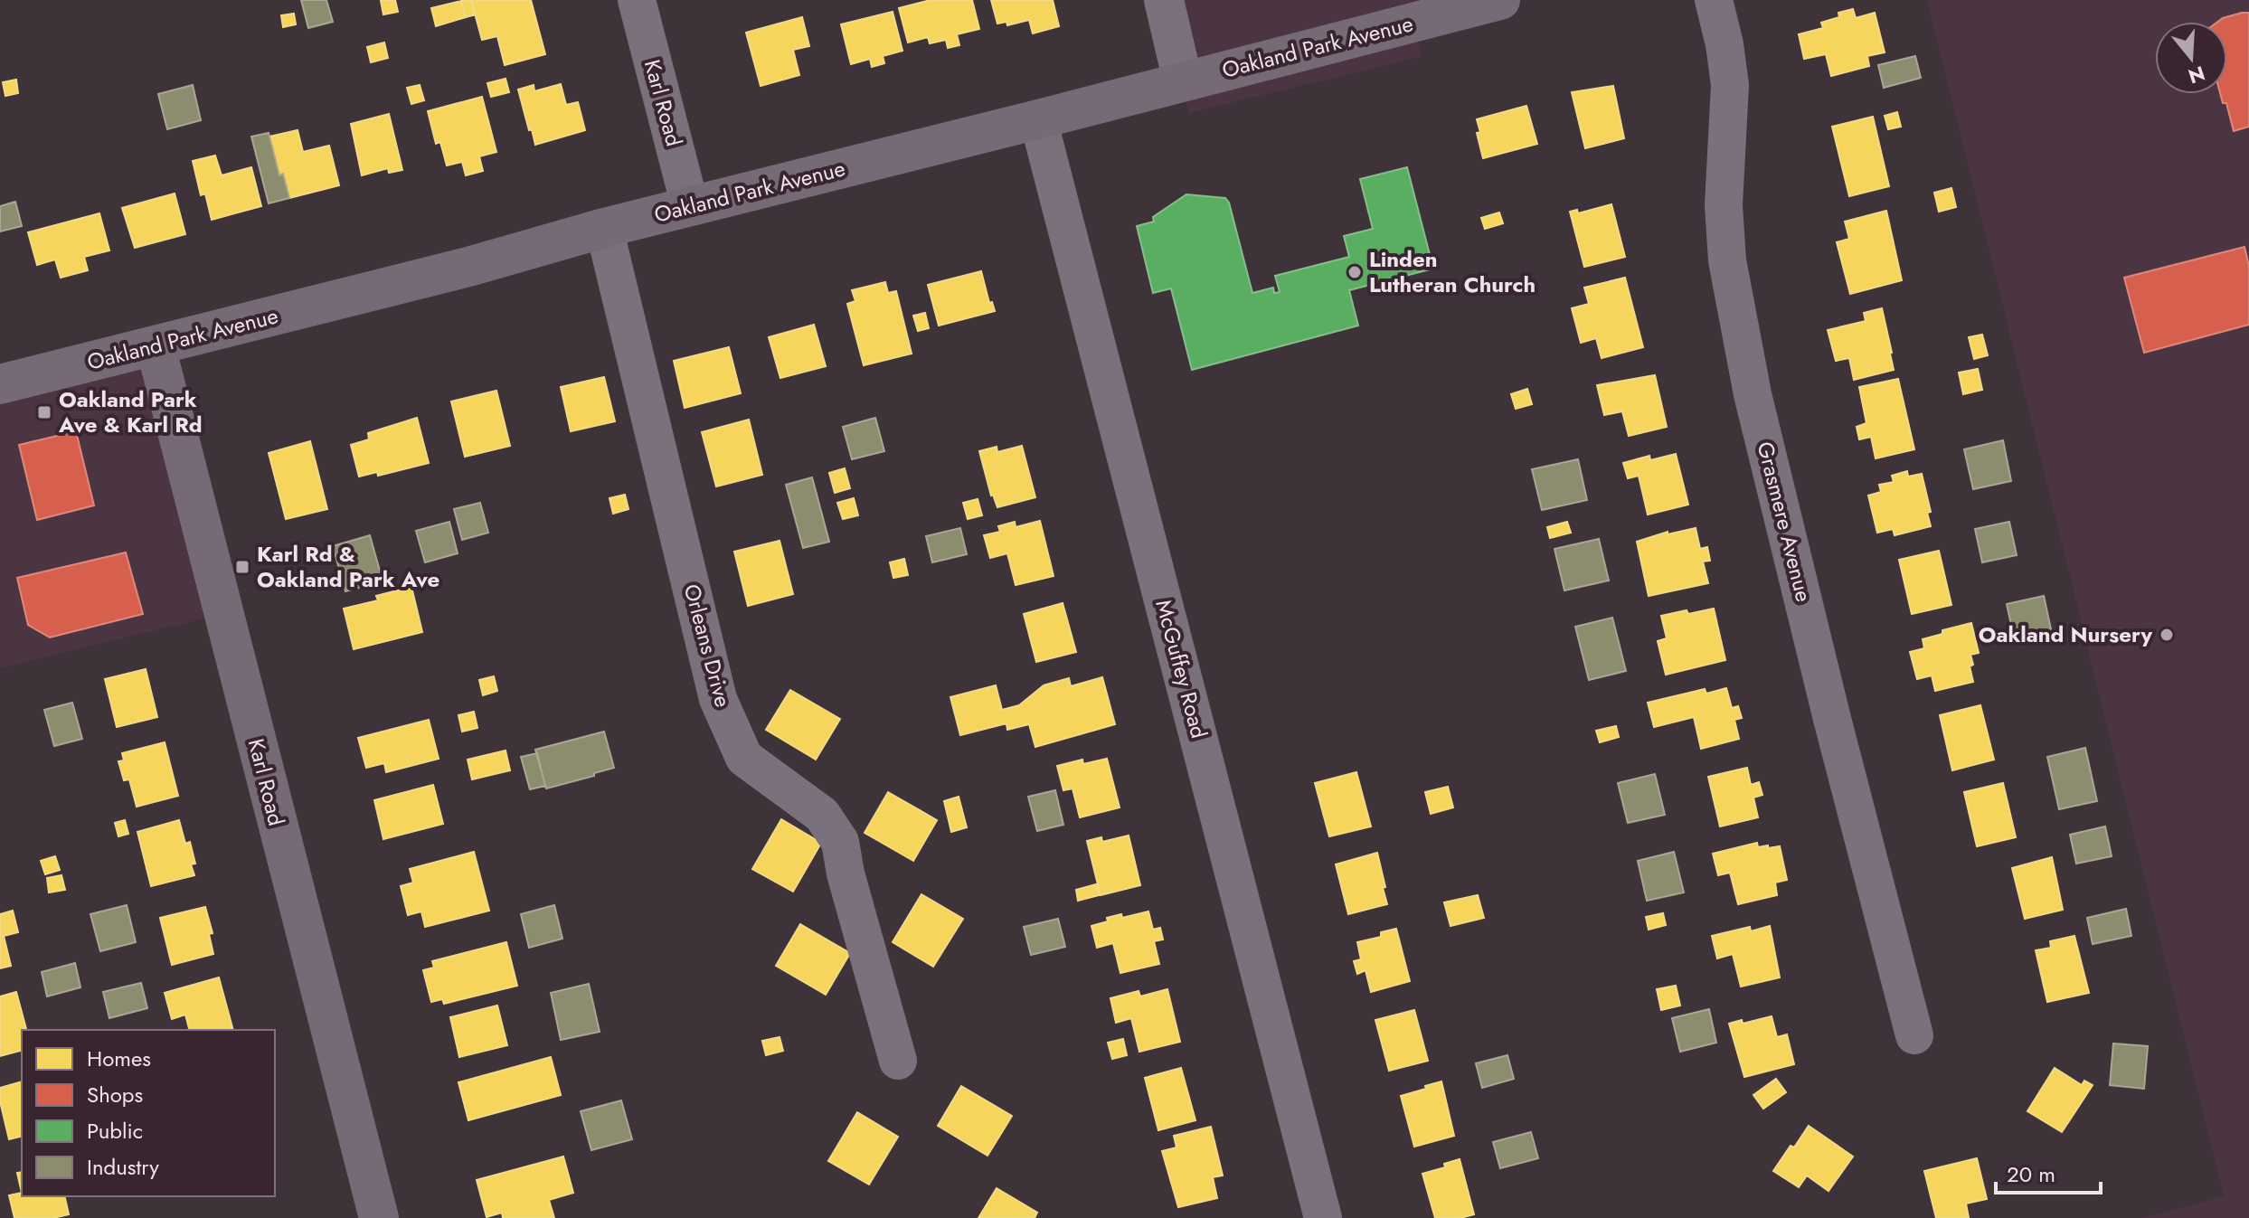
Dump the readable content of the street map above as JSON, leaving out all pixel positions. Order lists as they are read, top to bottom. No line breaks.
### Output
{"streets":{"main road":["Oakland Park Avenue","Karl Road"],"street":["Grasmere Avenue","Orleans Drive","McGuffey Road"]},"crossings":[["Oakland Park Avenue","Karl Road"],["Oakland Park Avenue","Orleans Drive"],["Oakland Park Avenue","McGuffey Road"]],"places":{"other":["Linden Lutheran Church","Oakland Nursery"],"transit":["Oakland Park Ave & Karl Rd","Karl Rd & Oakland Park Ave"]},"legend":["Homes","Shops","Public","Industry"],"scale_bar":"20 m","north":"bottom"}
